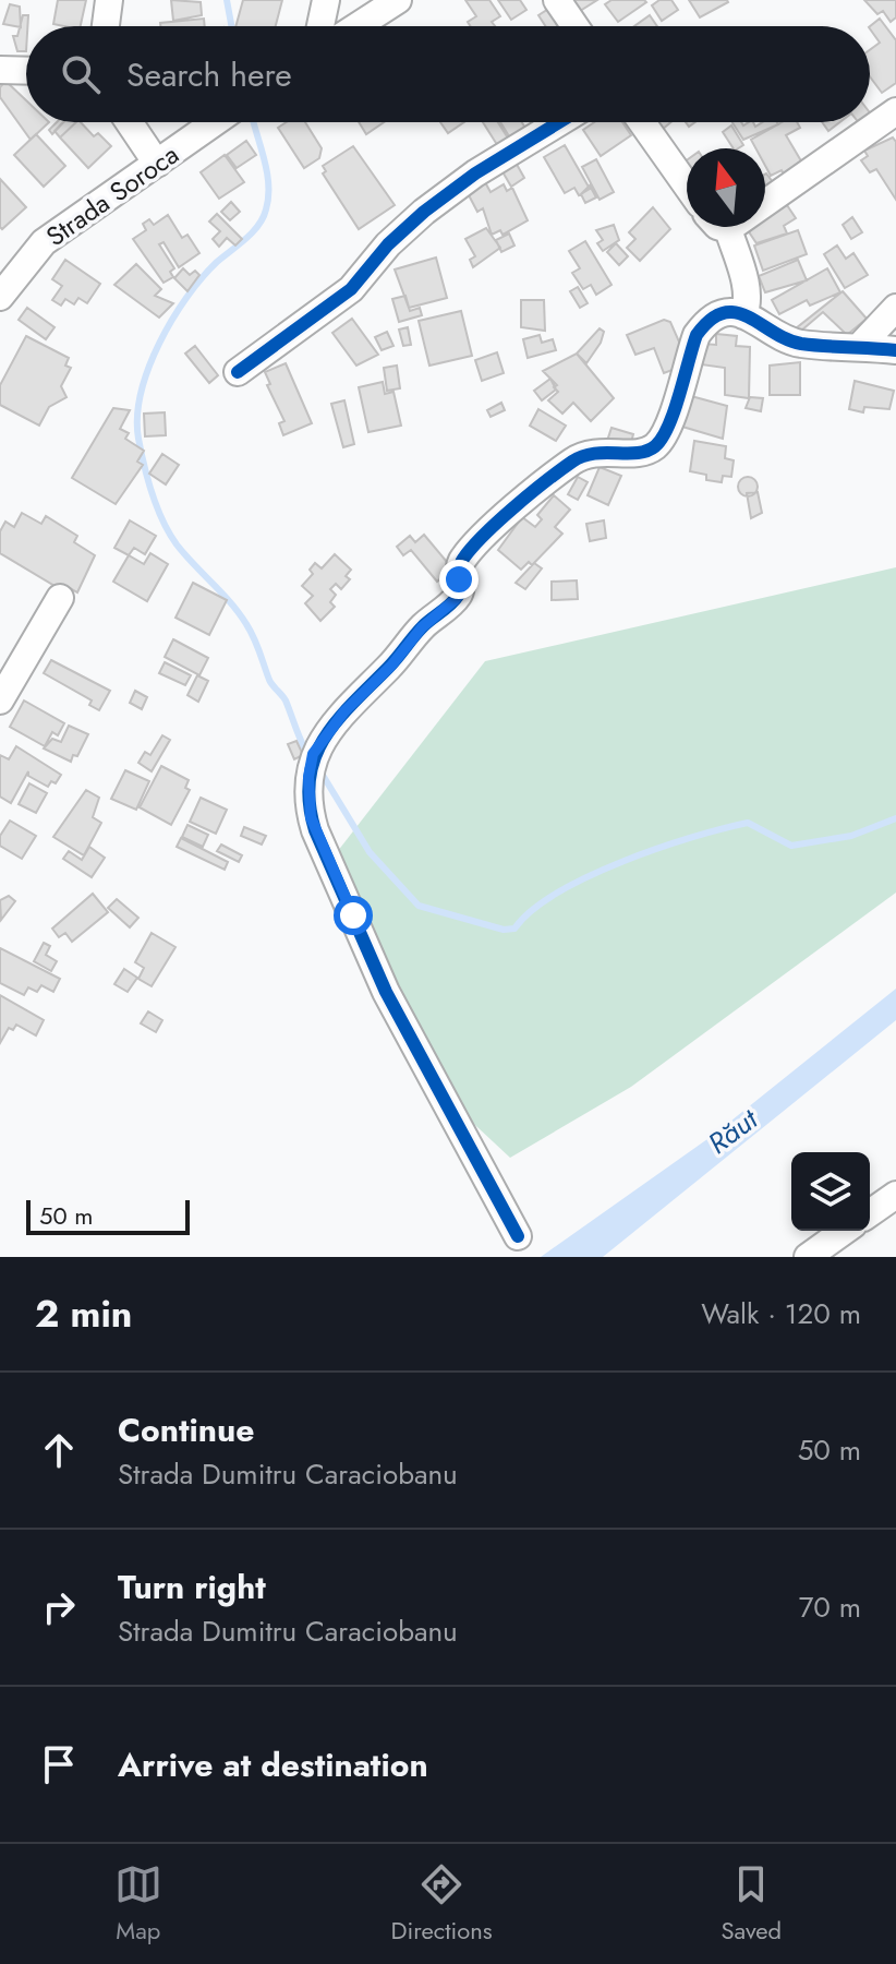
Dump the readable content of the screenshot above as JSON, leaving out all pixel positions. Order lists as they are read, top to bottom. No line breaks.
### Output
{"streets":{"street":["Strada Soroca"]},"water":["Răut"],"scale_bar":"50 m","north":"top","page":{"search":"Search here","scale":"50 m","heading":["2 min","Walk · 120 m"],"list":[["Continue","Strada Dumitru Caraciobanu","50 m"],["Turn right","Strada Dumitru Caraciobanu","70 m"],"Arrive at destination"],"nav":["Map","Directions","Saved"]}}
